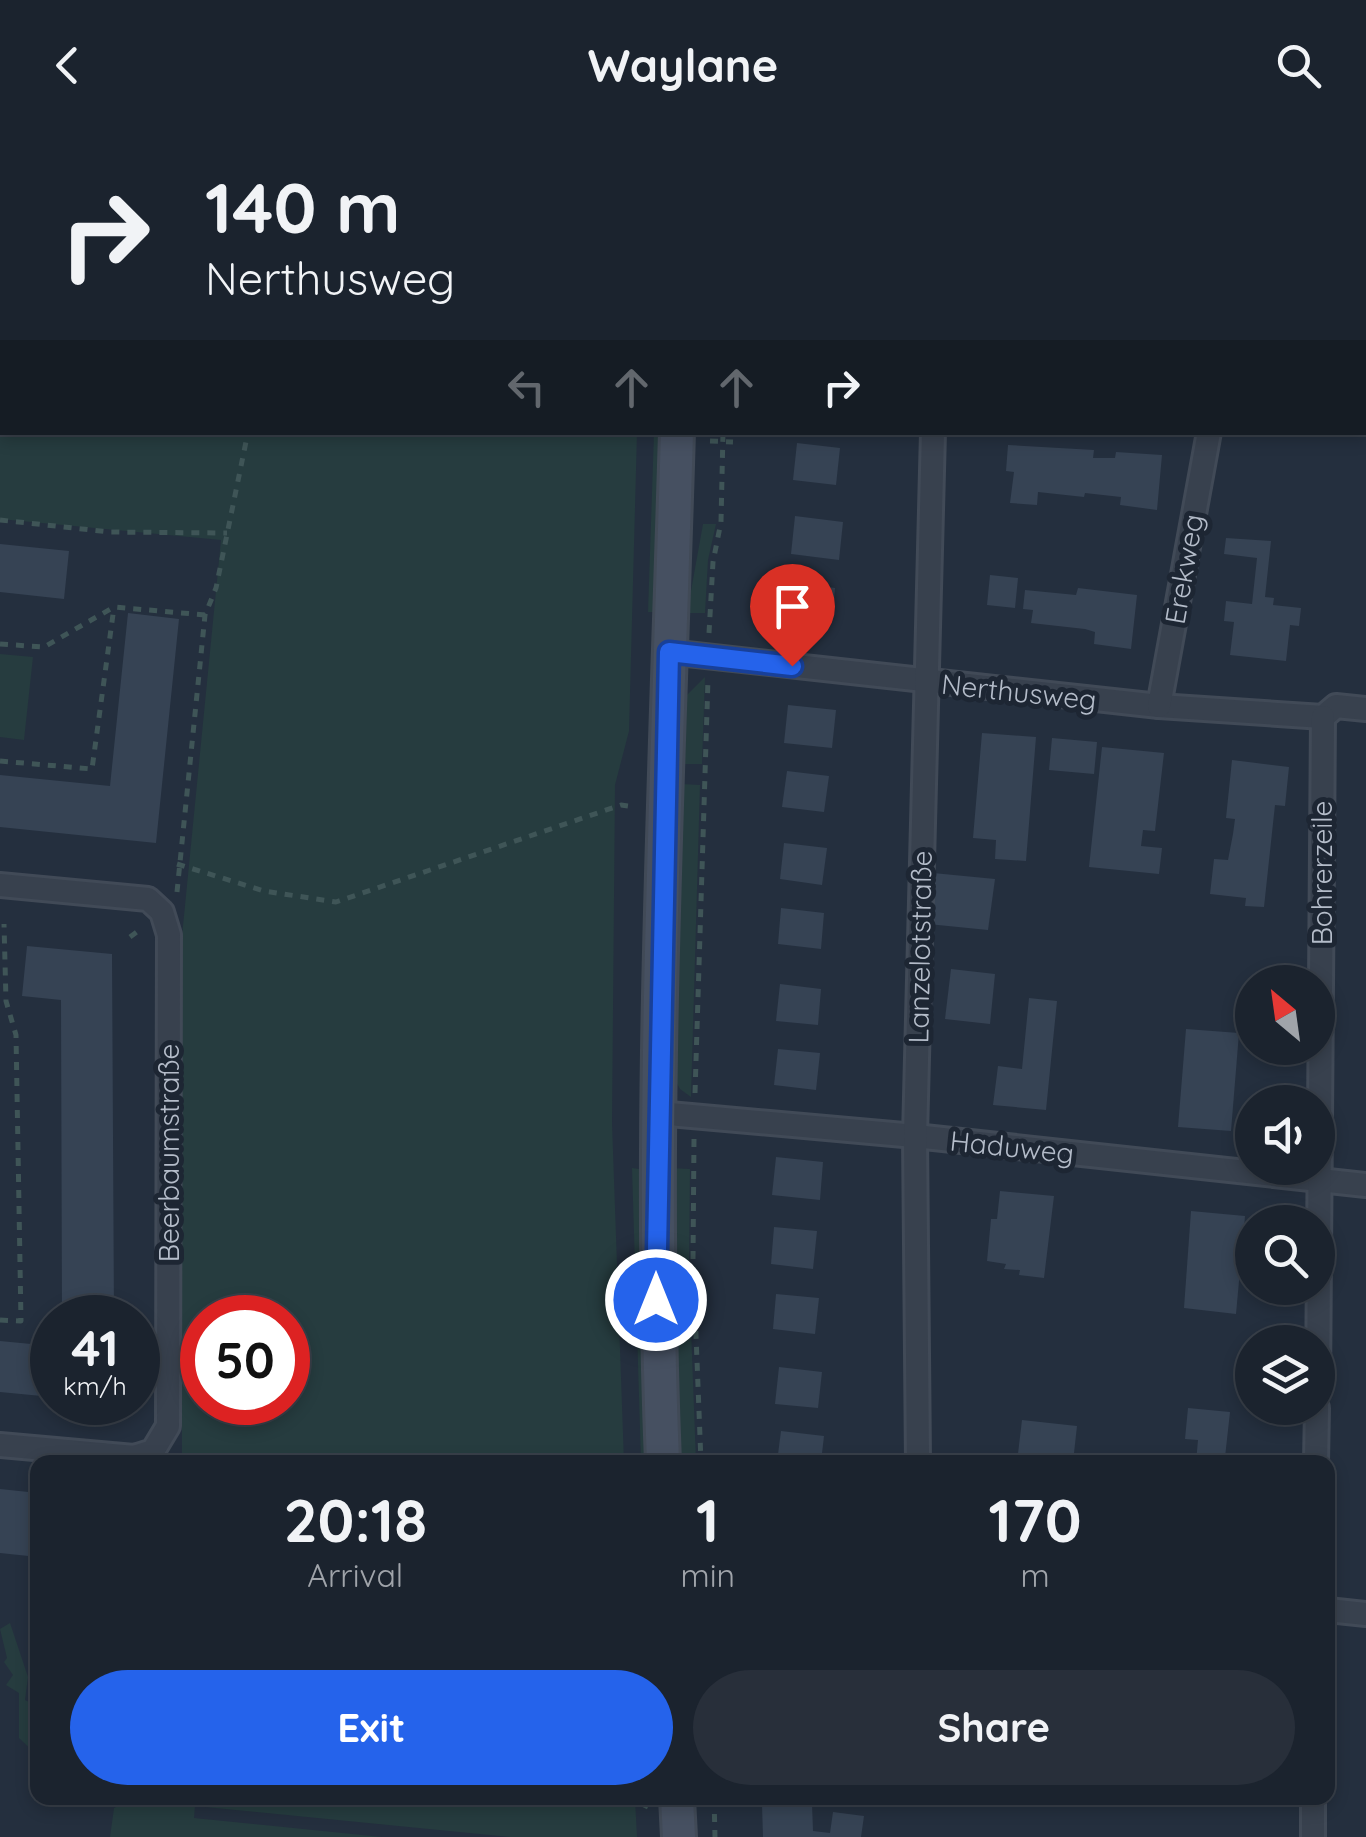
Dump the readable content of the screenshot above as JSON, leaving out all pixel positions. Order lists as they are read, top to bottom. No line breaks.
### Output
{"streets":{"street":["Erekweg","Nerthusweg","Bohrerzeile","Lanzelotstraße","Haduweg","Beerbaumstraße"]},"crossings":[["Erekweg","Nerthusweg"],["Nerthusweg","Bohrerzeile"],["Nerthusweg","Lanzelotstraße"],["Lanzelotstraße","Haduweg"]],"north":"top left","page":{"header":"Waylane","turn":["140 m","Nerthusweg"],"speed":"41 km/h","limit":"50","eta":["20:18","Arrival","1","min","170","m"],"buttons":["Exit","Share"]}}
